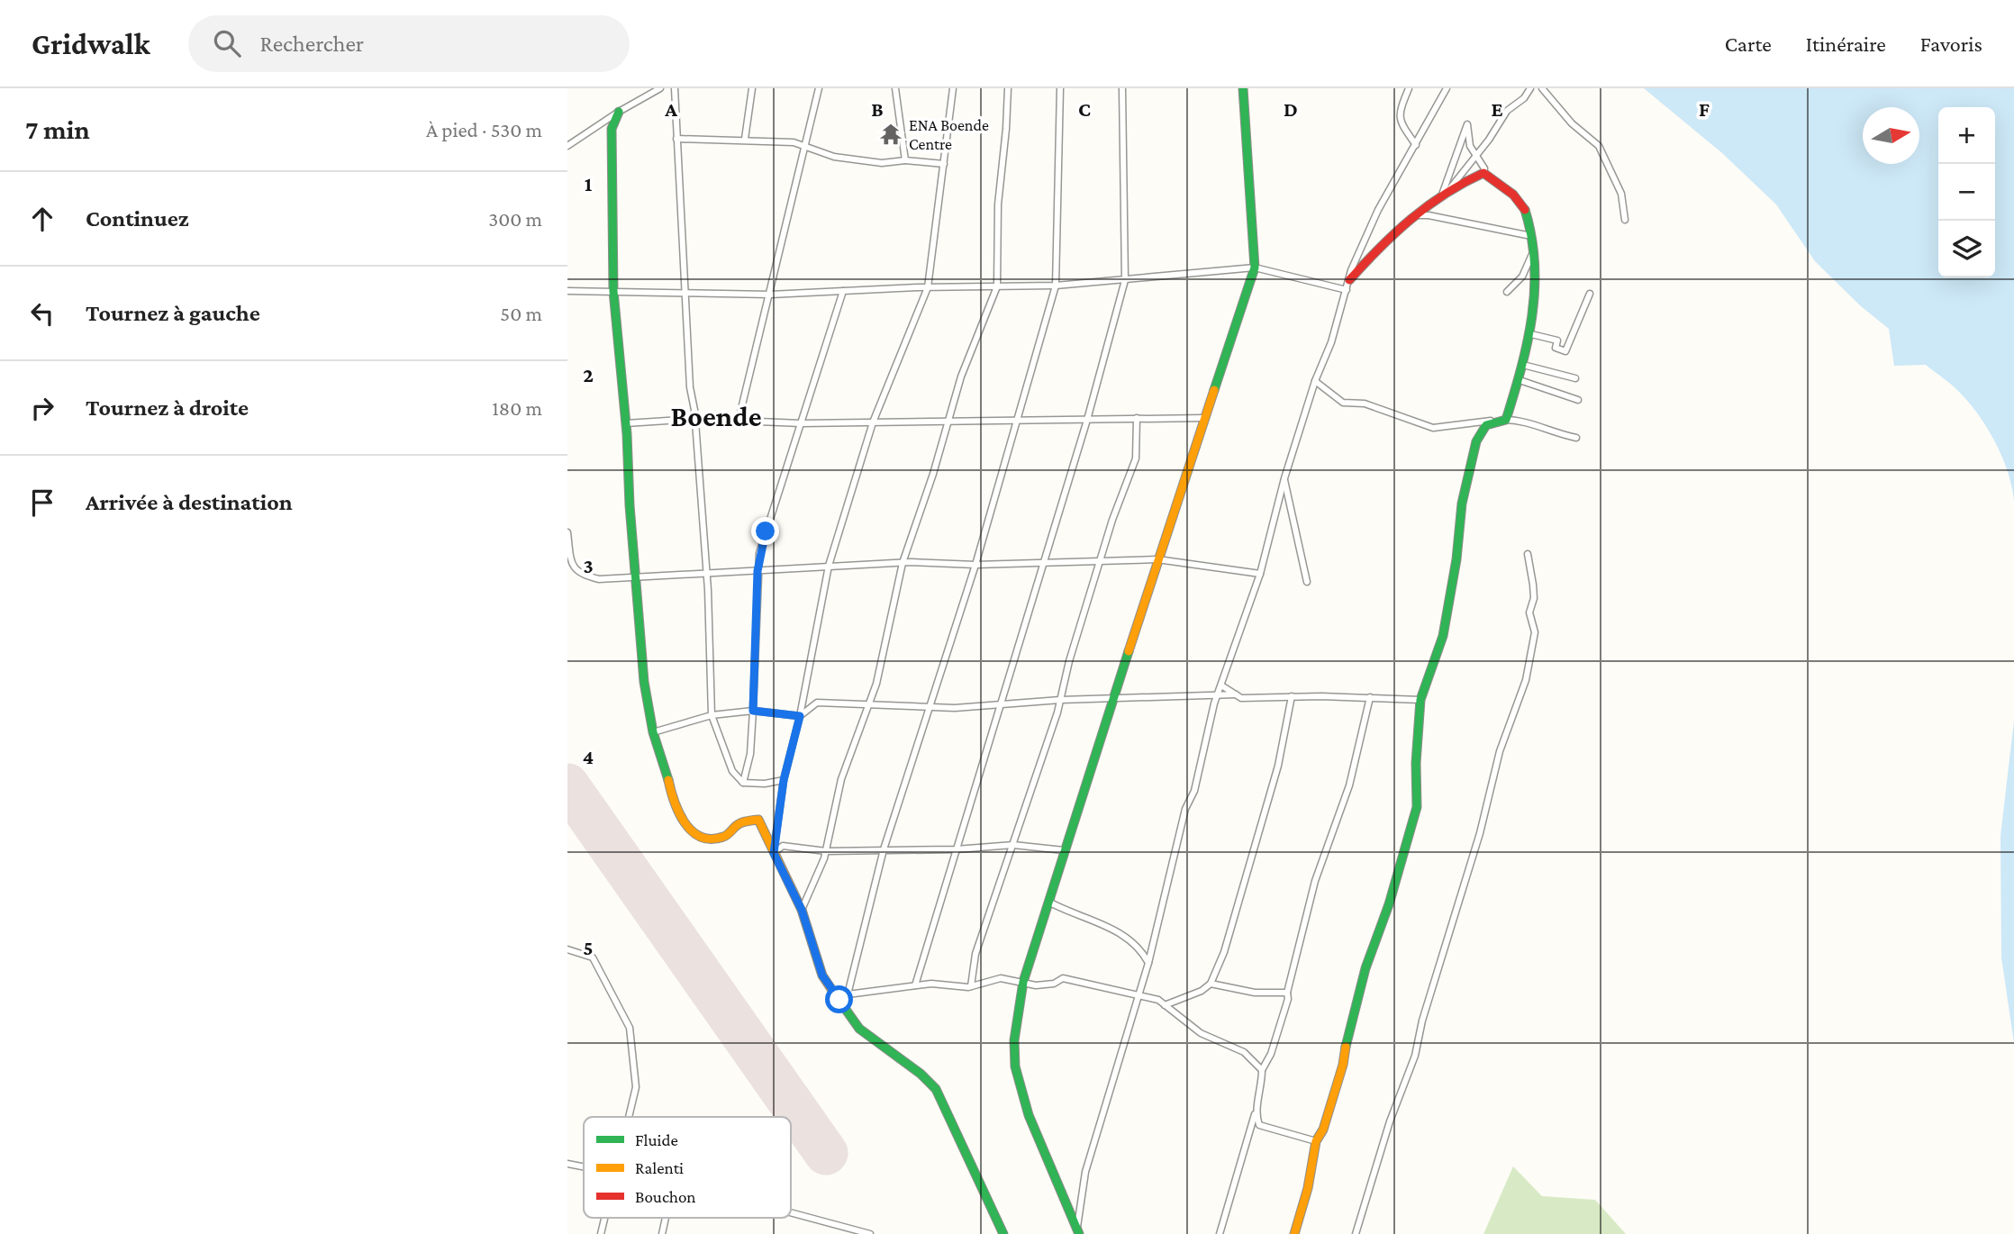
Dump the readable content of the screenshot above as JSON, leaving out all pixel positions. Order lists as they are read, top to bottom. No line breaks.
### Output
{"districts":["Boende"],"places":{"temple":["ENA Boende Centre"]},"legend":["Fluide","Ralenti","Bouchon"],"north":"right","page":{"header":"Gridwalk","search":"Rechercher","nav":["Carte","Itinéraire","Favoris"],"heading":["7 min","À pied · 530 m"],"map_buttons":["+","−"],"list":[["Continuez","300 m"],["Tournez à gauche","50 m"],["Tournez à droite","180 m"],"Arrivée à destination"]},"grid":{"columns":["A","B","C","D","E","F"],"rows":["1","2","3","4","5"]}}
